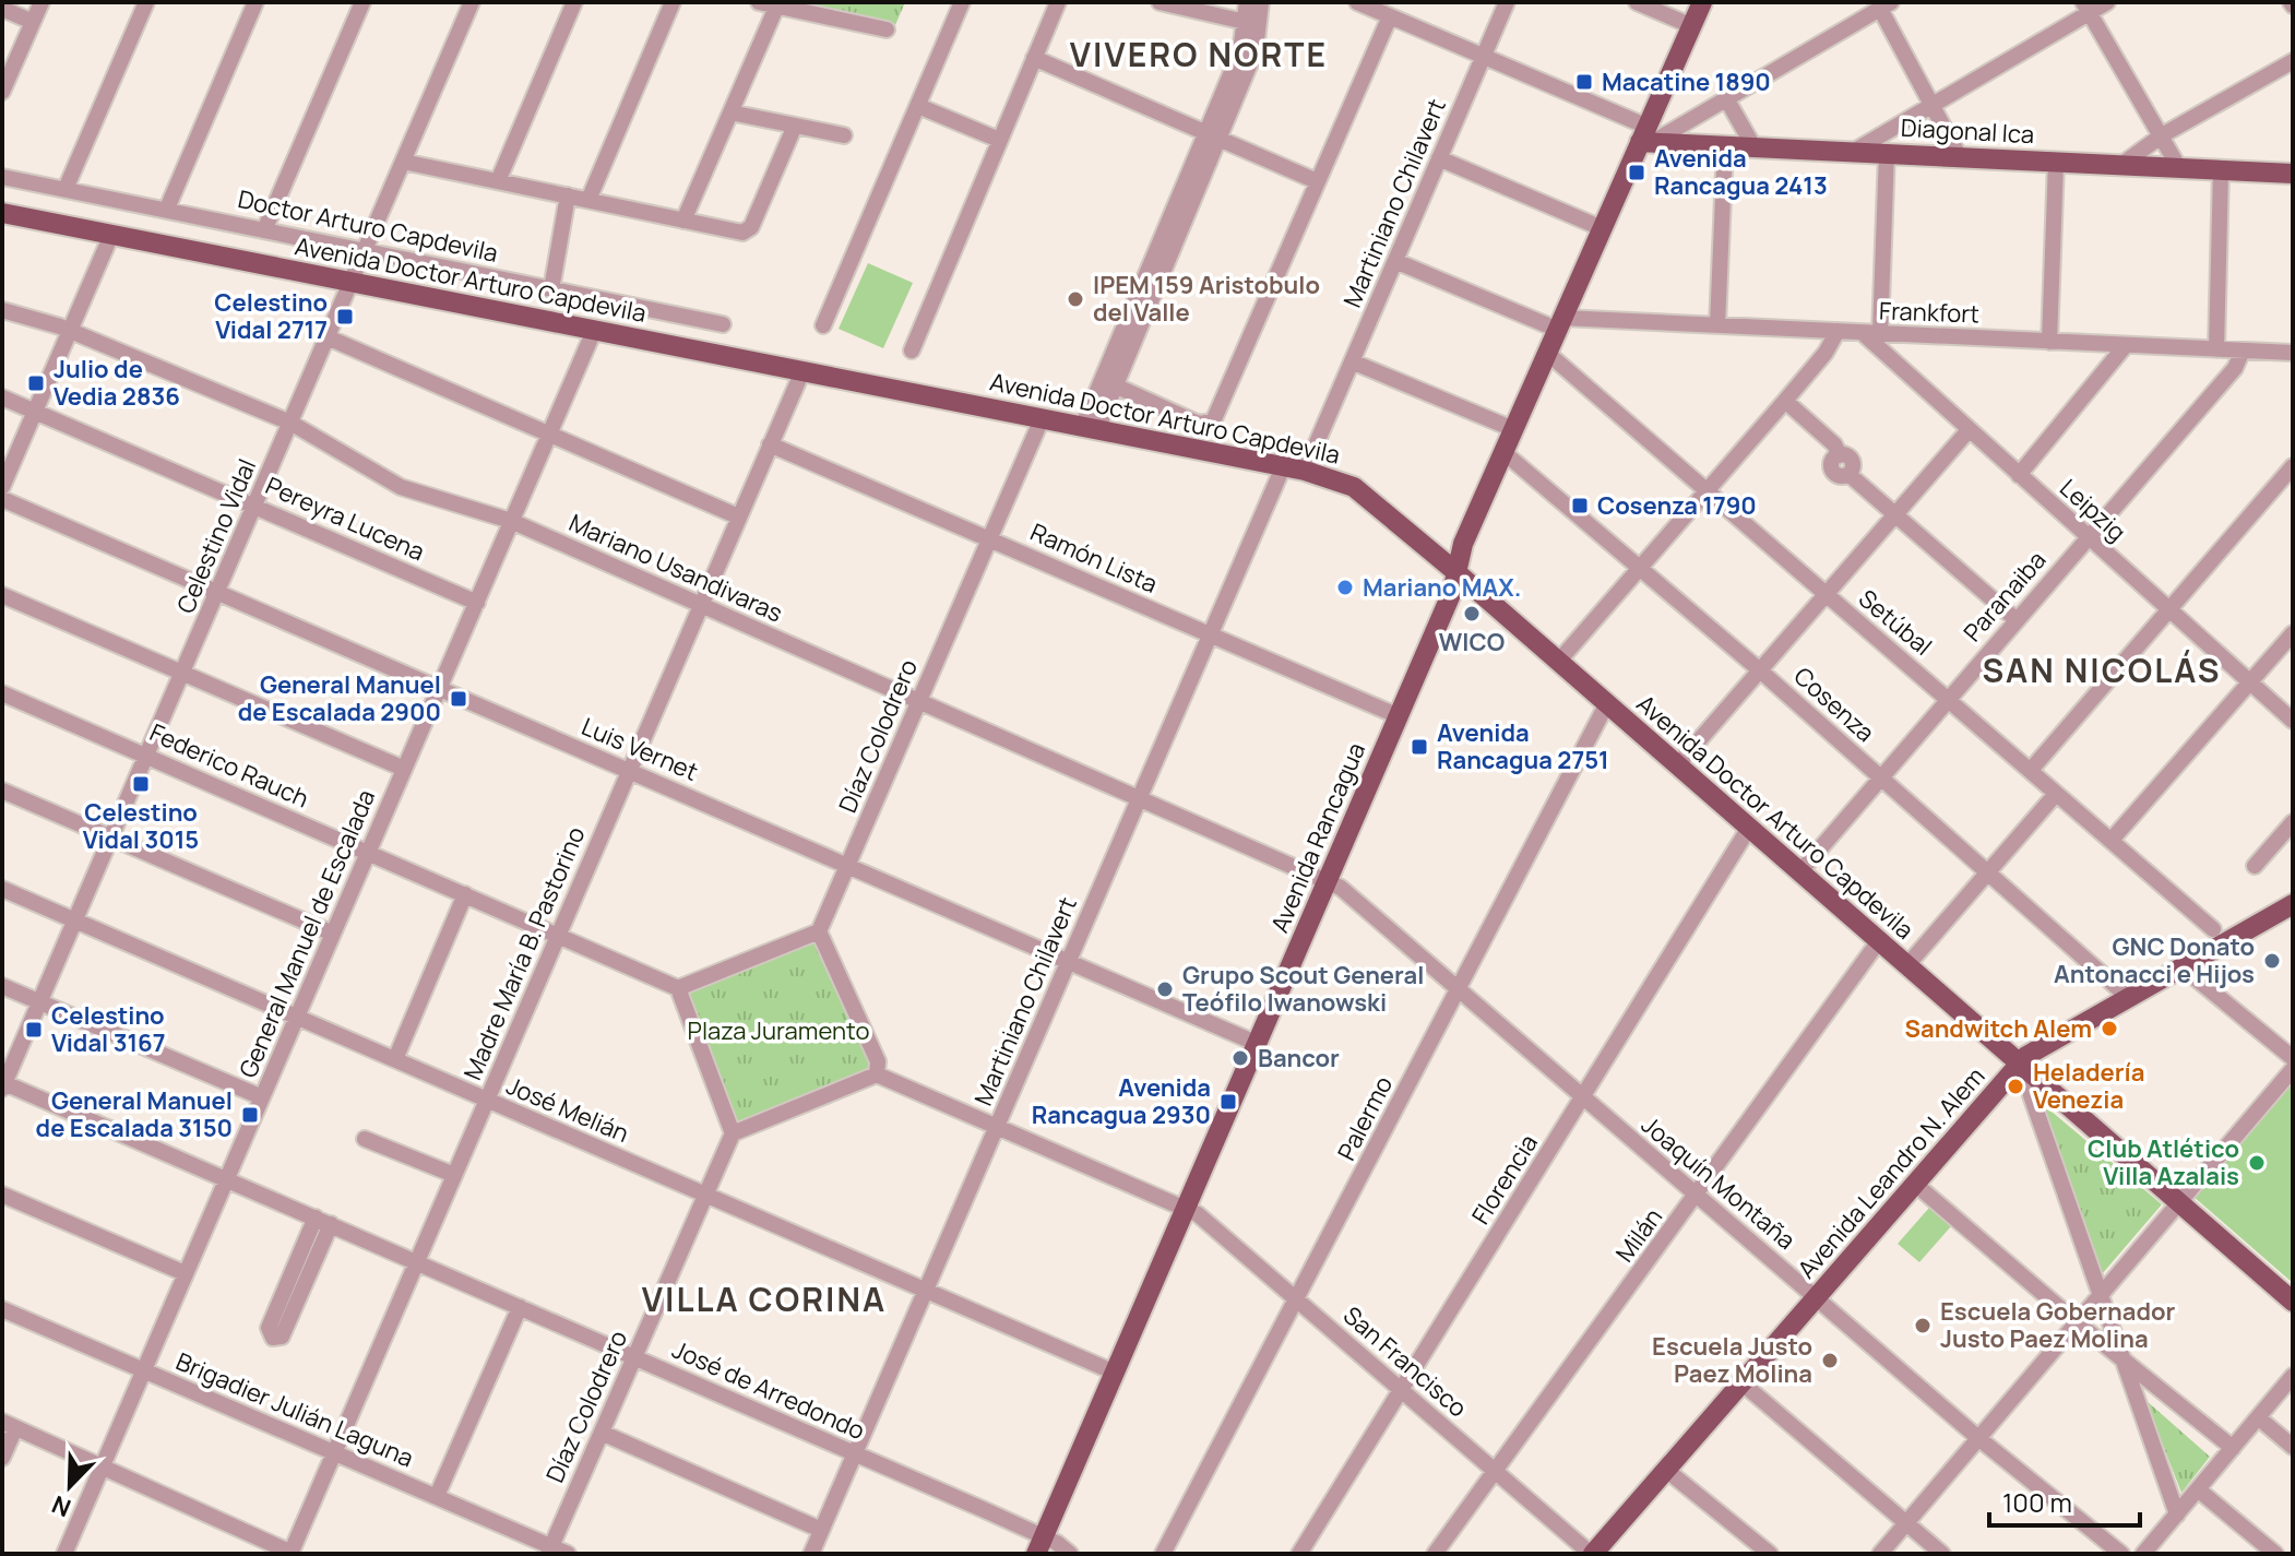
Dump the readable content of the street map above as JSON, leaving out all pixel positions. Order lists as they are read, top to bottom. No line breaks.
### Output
{"streets":{"main road":["Diagonal Ica","Avenida Doctor Arturo Capdevila","Avenida Rancagua","Avenida Leandro N. Alem"],"street":["Martiniano Chilavert","Doctor Arturo Capdevila","Frankfort","Leipzig","Pereyra Lucena","Celestino Vidal","Ramón Lista","Mariano Usandivaras","Paranaiba","Setúbal","Cosenza","Díaz Colodrero","Luis Vernet","Federico Rauch","General Manuel de Escalada","Madre María B. Pastorino","José Melián","Palermo","Florencia","Joaquín Montaña","Milán","San Francisco","José de Arredondo","Brigadier Julián Laguna"]},"crossings":[["Diagonal Ica","Avenida Rancagua"],["Martiniano Chilavert","Avenida Doctor Arturo Capdevila"],["Martiniano Chilavert","Ramón Lista"],["Martiniano Chilavert","Mariano Usandivaras"],["Martiniano Chilavert","Luis Vernet"],["Martiniano Chilavert","José Melián"],["Martiniano Chilavert","José de Arredondo"],["Doctor Arturo Capdevila","Celestino Vidal"],["Avenida Doctor Arturo Capdevila","Celestino Vidal"],["Avenida Doctor Arturo Capdevila","Paranaiba"],["Avenida Doctor Arturo Capdevila","Díaz Colodrero"],["Avenida Doctor Arturo Capdevila","Avenida Rancagua"],["Avenida Doctor Arturo Capdevila","General Manuel de Escalada"],["Avenida Doctor Arturo Capdevila","Madre María B. Pastorino"],["Avenida Doctor Arturo Capdevila","Palermo"],["Avenida Doctor Arturo Capdevila","Avenida Leandro N. Alem"],["Avenida Doctor Arturo Capdevila","Florencia"],["Avenida Doctor Arturo Capdevila","Milán"],["Frankfort","Leipzig"],["Frankfort","Paranaiba"],["Frankfort","Avenida Rancagua"],["Leipzig","Paranaiba"],["Pereyra Lucena","Celestino Vidal"],["Pereyra Lucena","General Manuel de Escalada"],["Celestino Vidal","Mariano Usandivaras"],["Celestino Vidal","Luis Vernet"],["Celestino Vidal","Federico Rauch"],["Celestino Vidal","José Melián"],["Celestino Vidal","José de Arredondo"],["Ramón Lista","Díaz Colodrero"],["Ramón Lista","Avenida Rancagua"],["Ramón Lista","Madre María B. Pastorino"],["Mariano Usandivaras","Díaz Colodrero"],["Mariano Usandivaras","Avenida Rancagua"],["Mariano Usandivaras","General Manuel de Escalada"],["Mariano Usandivaras","Madre María B. Pastorino"],["Mariano Usandivaras","Joaquín Montaña"],["Paranaiba","Setúbal"],["Paranaiba","Cosenza"],["Setúbal","Avenida Rancagua"],["Cosenza","Avenida Rancagua"],["Cosenza","Avenida Leandro N. Alem"],["Díaz Colodrero","Luis Vernet"],["Díaz Colodrero","José Melián"],["Díaz Colodrero","José de Arredondo"],["Díaz Colodrero","Brigadier Julián Laguna"],["Luis Vernet","Avenida Rancagua"],["Luis Vernet","General Manuel de Escalada"],["Luis Vernet","Madre María B. Pastorino"],["Federico Rauch","General Manuel de Escalada"],["Federico Rauch","Madre María B. Pastorino"],["Avenida Rancagua","José Melián"],["Avenida Rancagua","Joaquín Montaña"],["Avenida Rancagua","San Francisco"],["Avenida Rancagua","José de Arredondo"],["General Manuel de Escalada","José Melián"],["General Manuel de Escalada","José de Arredondo"],["General Manuel de Escalada","Brigadier Julián Laguna"],["Madre María B. Pastorino","José Melián"],["Madre María B. Pastorino","José de Arredondo"],["Madre María B. Pastorino","Brigadier Julián Laguna"],["Palermo","Joaquín Montaña"],["Palermo","San Francisco"],["Avenida Leandro N. Alem","Joaquín Montaña"],["Avenida Leandro N. Alem","San Francisco"],["Florencia","Joaquín Montaña"],["Florencia","San Francisco"],["Joaquín Montaña","Milán"],["Milán","San Francisco"]],"districts":["VIVERO NORTE","SAN NICOLÁS","VILLA CORINA"],"parks":["Plaza Juramento"],"places":{"transit":["Macatine 1890","Avenida Rancagua 2413","Celestino Vidal 2717","Julio de Vedia 2836","Cosenza 1790","General Manuel de Escalada 2900","Avenida Rancagua 2751","Celestino Vidal 3015","Celestino Vidal 3167","Avenida Rancagua 2930","General Manuel de Escalada 3150"],"other":["IPEM 159 Aristobulo del Valle","Mariano MAX.","WICO","GNC Donato Antonacci e Hijos","Grupo Scout General Teófilo Iwanowski","Sandwitch Alem","Bancor","Heladería Venezia","Club Atlético Villa Azalais","Escuela Gobernador Justo Paez Molina","Escuela Justo Paez Molina"]},"scale_bar":"100 m","north":"bottom left"}
